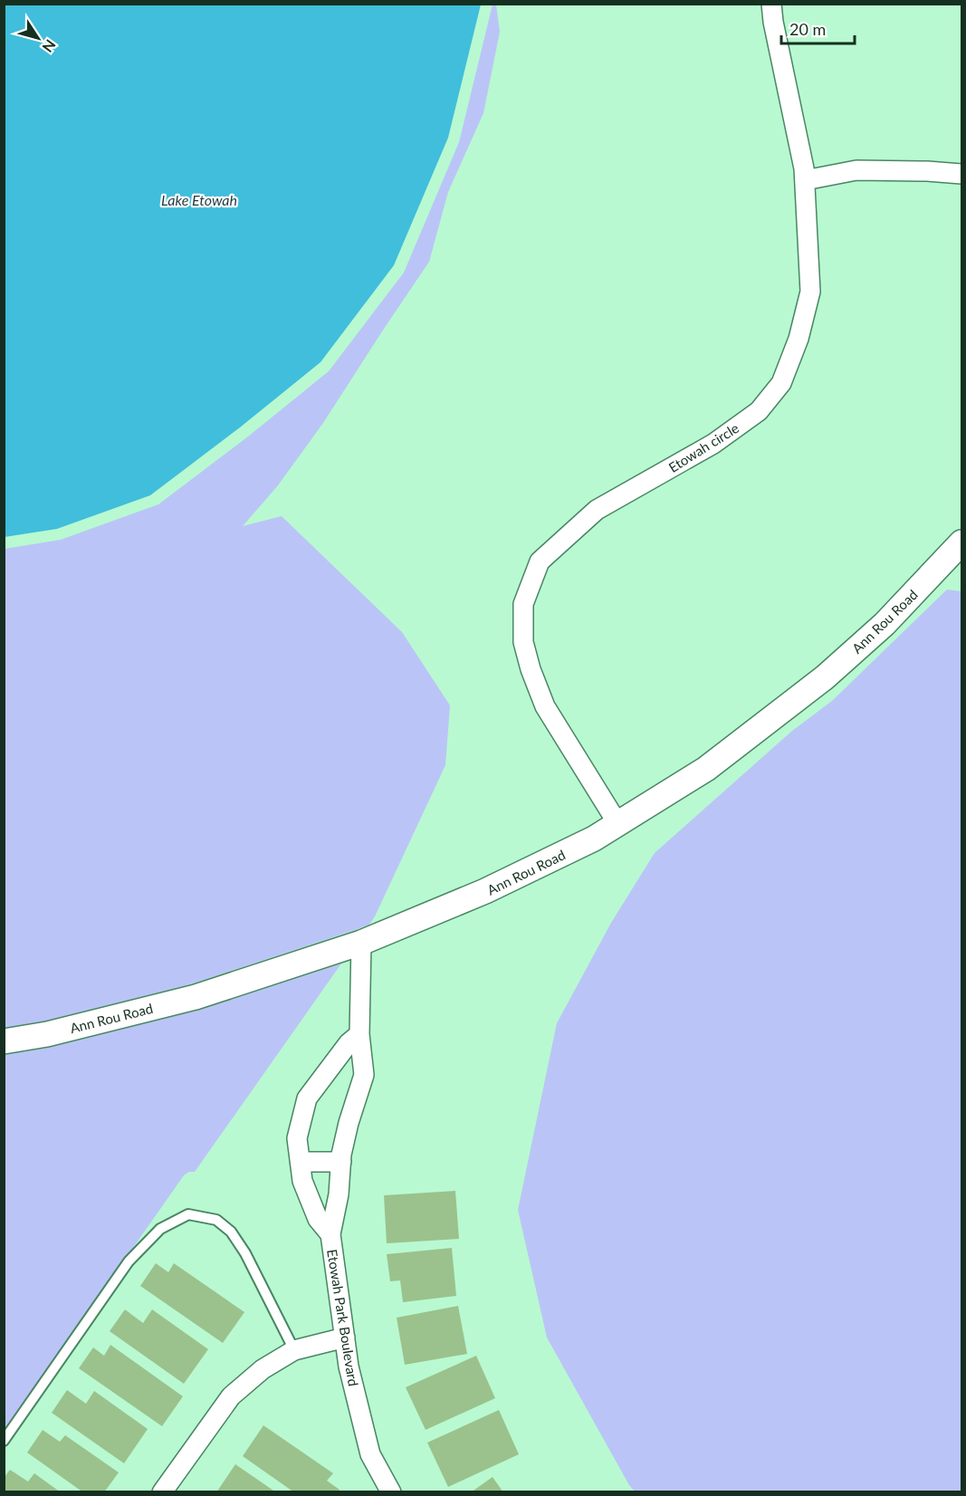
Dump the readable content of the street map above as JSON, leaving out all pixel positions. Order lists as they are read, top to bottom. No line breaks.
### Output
{"streets":{"street":["Etowah circle","Ann Rou Road","Etowah Park Boulevard"]},"crossings":[["Etowah circle","Ann Rou Road"],["Ann Rou Road","Etowah Park Boulevard"]],"water":["Lake Etowah"],"scale_bar":"20 m","north":"bottom right"}
